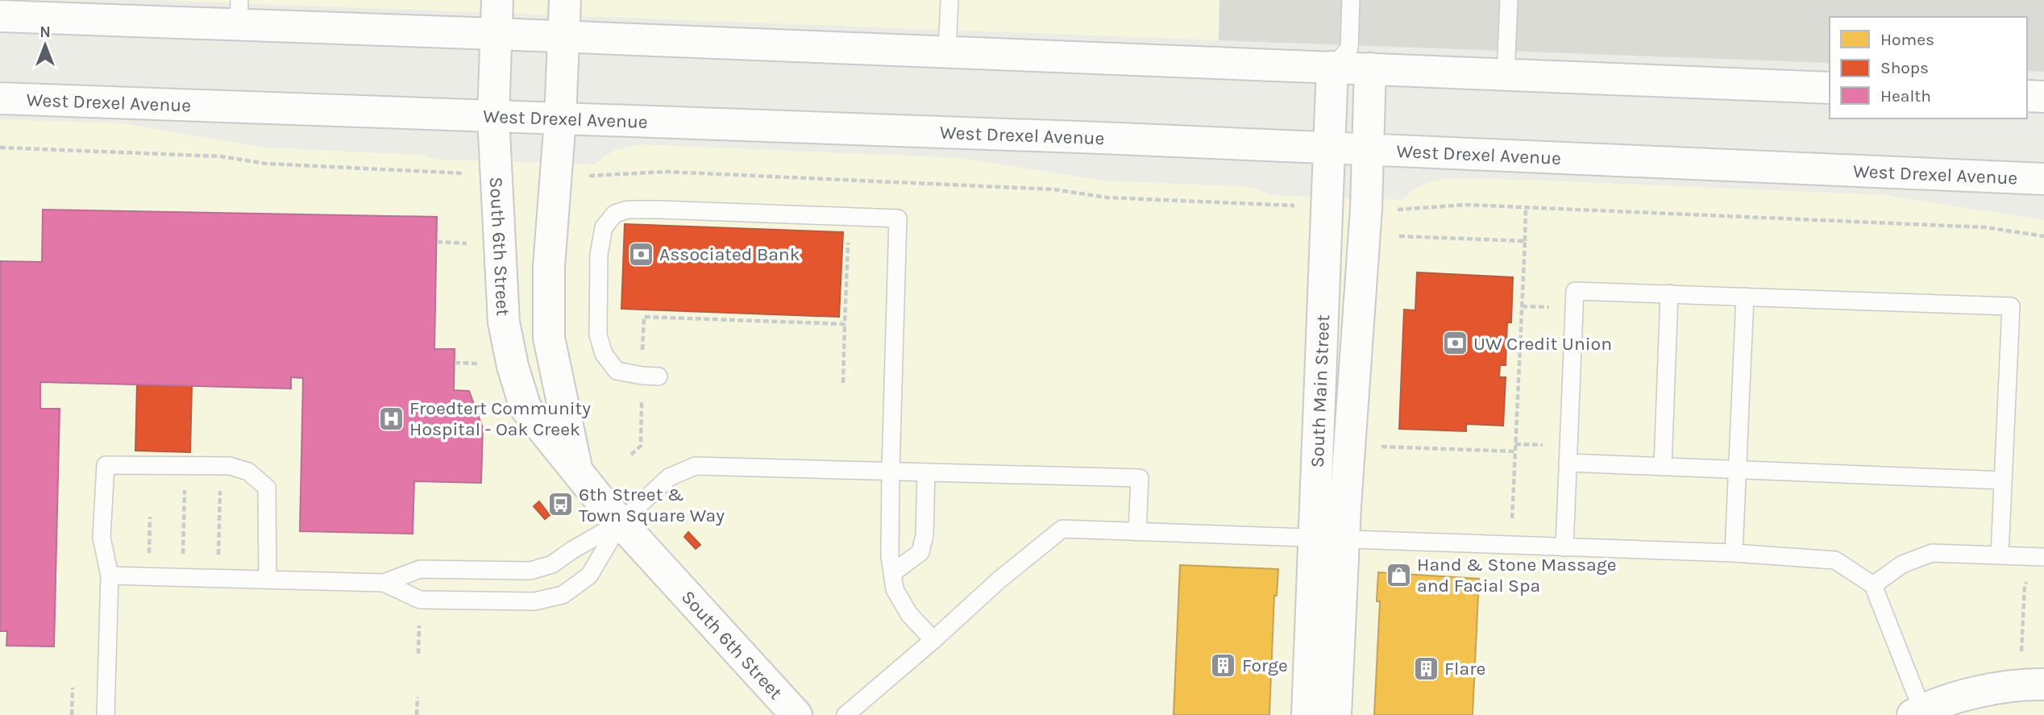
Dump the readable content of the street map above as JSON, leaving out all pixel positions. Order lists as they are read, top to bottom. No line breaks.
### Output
{"streets":{"street":["West Drexel Avenue","South 6th Street","South Main Street"]},"crossings":[["West Drexel Avenue","South 6th Street"],["West Drexel Avenue","South Main Street"]],"places":{"bank":["Associated Bank","UW Credit Union"],"hospital":["Froedtert Community Hospital - Oak Creek"],"bus stop":["6th Street & Town Square Way"],"shop":["Hand & Stone Massage and Facial Spa"],"building":["Forge","Flare"]},"legend":["Homes","Shops","Health"],"north":"top"}
